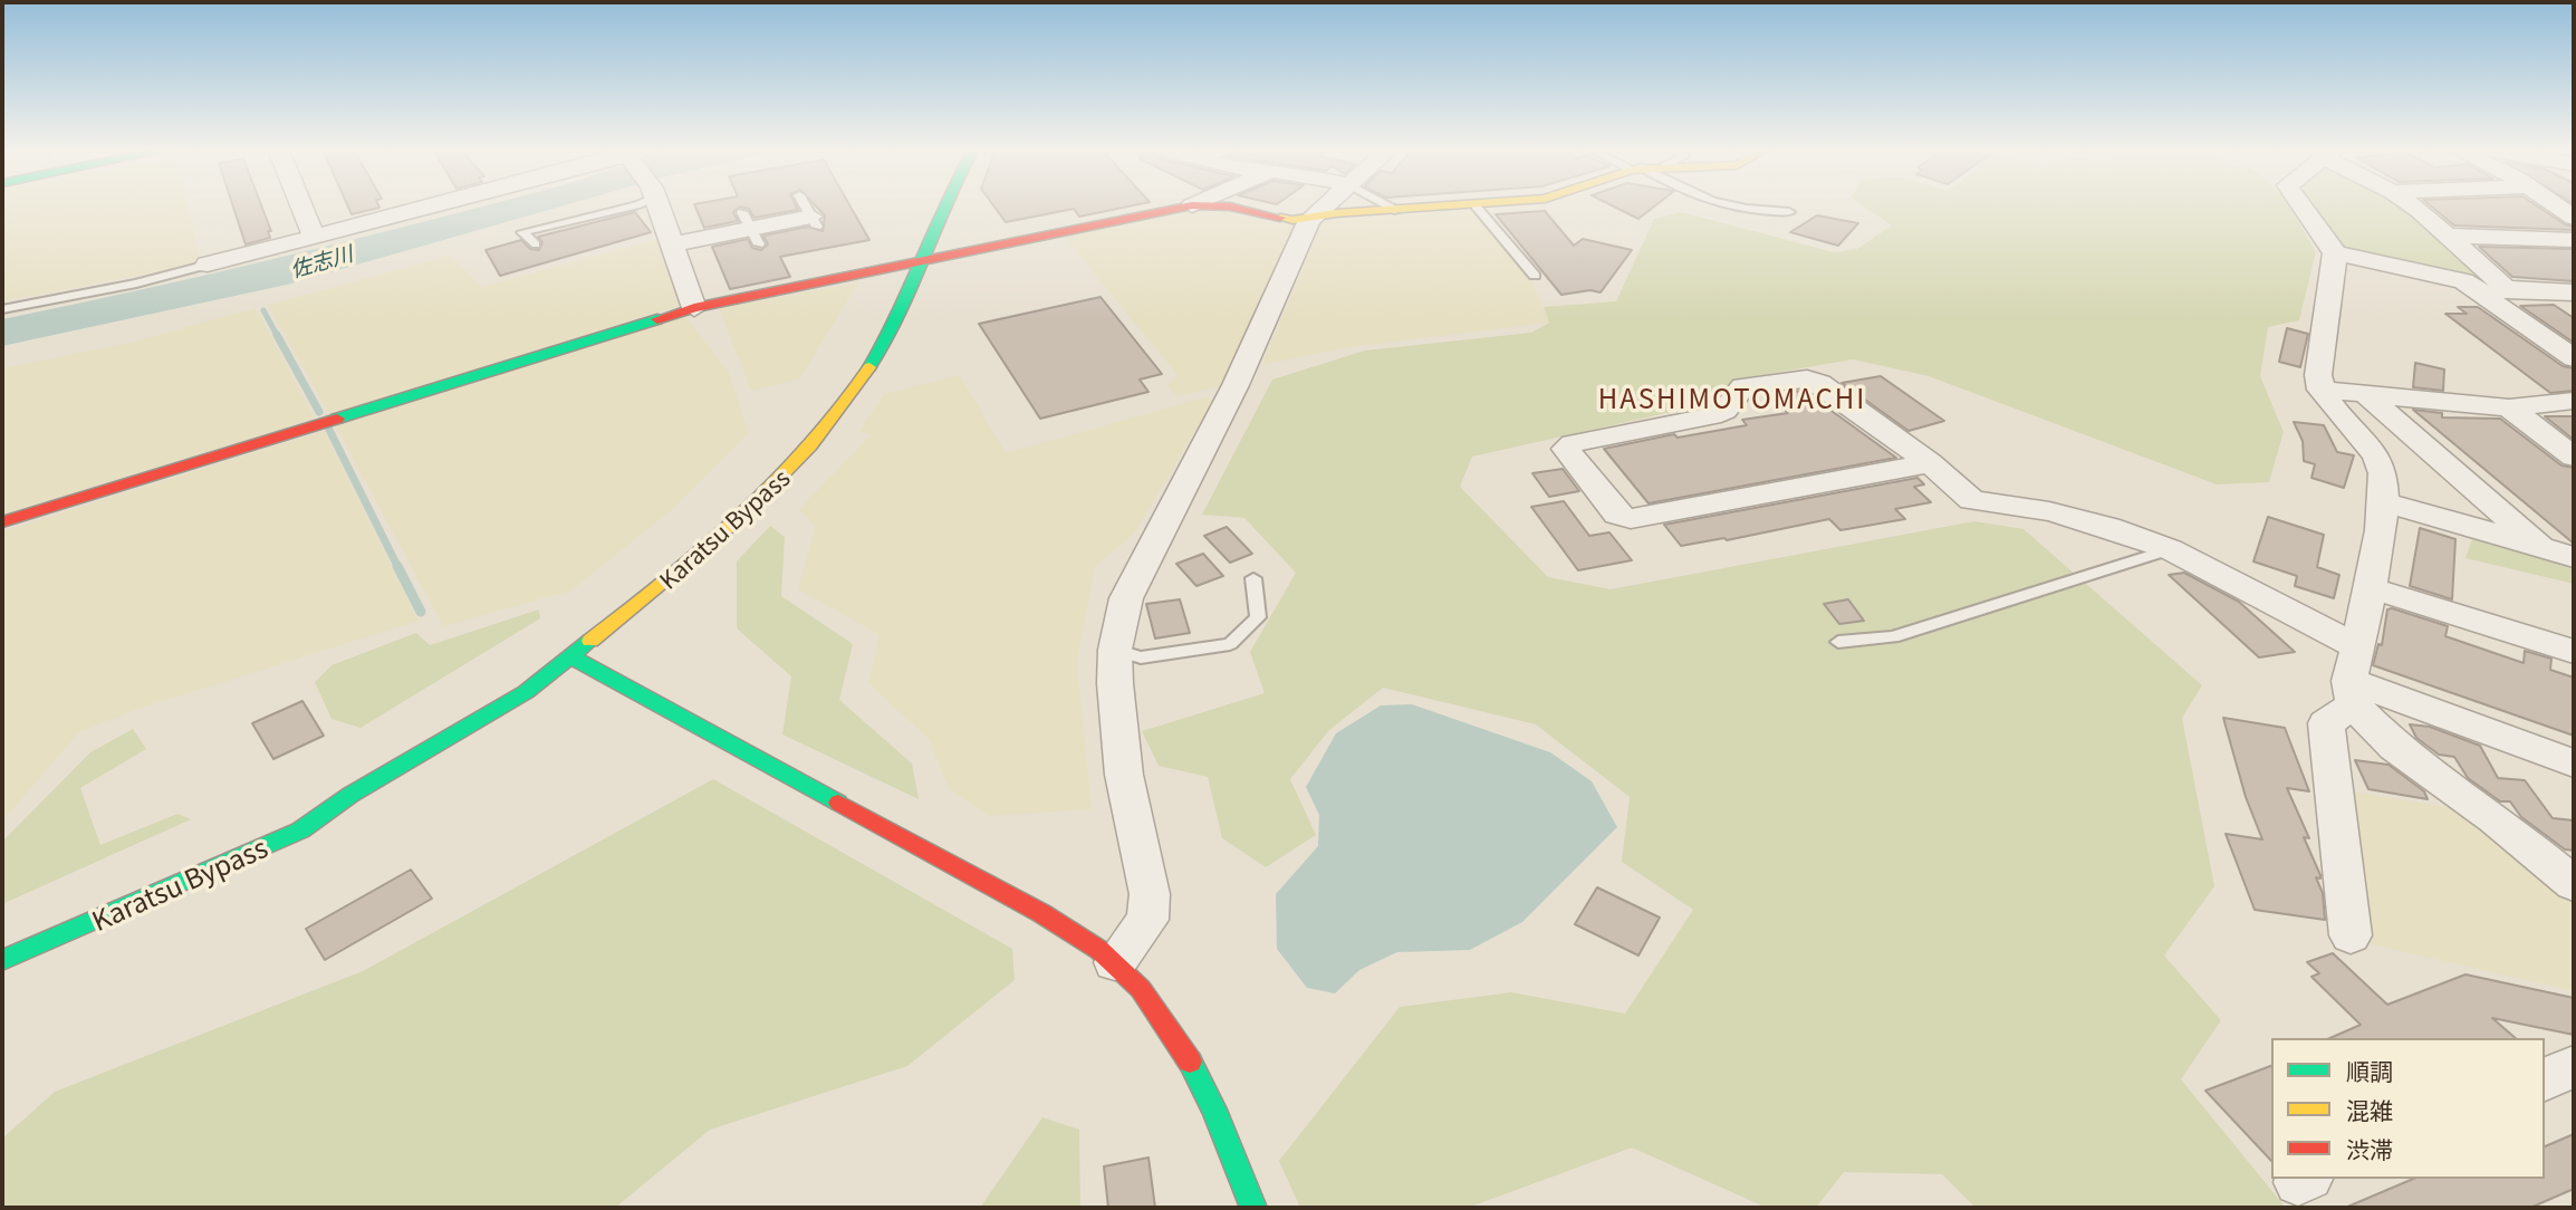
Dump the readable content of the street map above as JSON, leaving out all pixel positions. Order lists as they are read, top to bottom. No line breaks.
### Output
{"streets":{"main road":["Karatsu Bypass"]},"districts":["HASHIMOTOMACHI"],"water":["佐志川"],"legend":["順調","混雑","渋滞"]}
